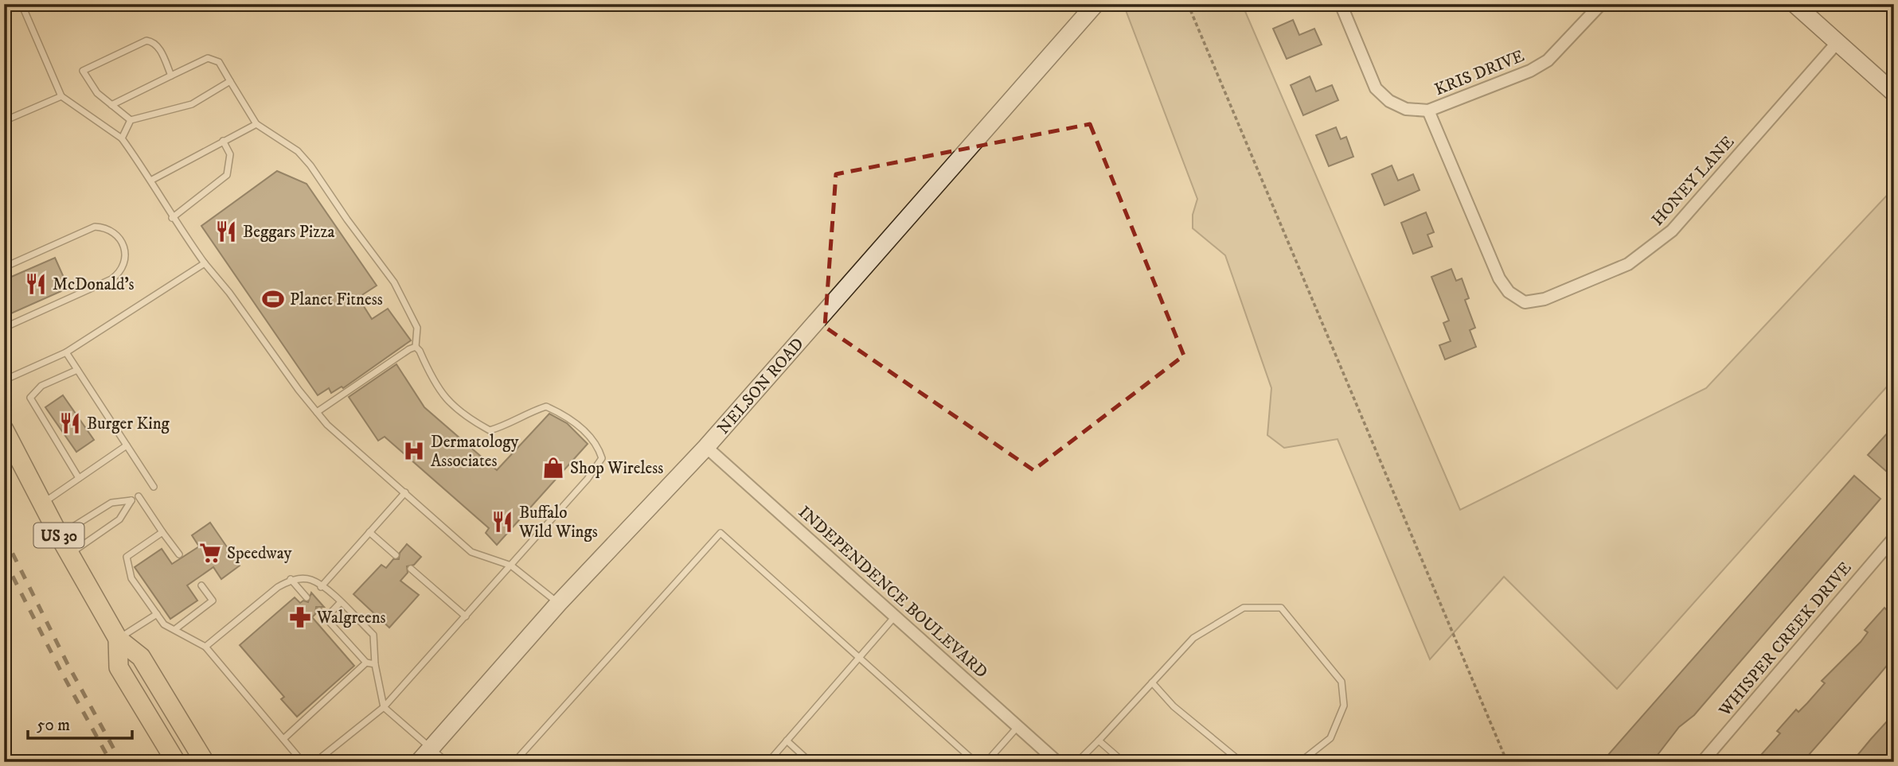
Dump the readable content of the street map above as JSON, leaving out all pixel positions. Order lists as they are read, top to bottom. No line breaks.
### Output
{"streets":{"main road":["US 30"],"street":["KRIS DRIVE","HONEY LANE","NELSON ROAD","INDEPENDENCE BOULEVARD","WHISPER CREEK DRIVE"]},"crossings":[["KRIS DRIVE","HONEY LANE"],["NELSON ROAD","INDEPENDENCE BOULEVARD"]],"places":{"restaurant":["Beggars Pizza","McDonald's","Burger King","Buffalo Wild Wings"],"sports":["Planet Fitness"],"hospital":["Dermatology Associates"],"shop":["Shop Wireless"],"supermarket":["Speedway"],"pharmacy":["Walgreens"]},"scale_bar":"50 m"}
